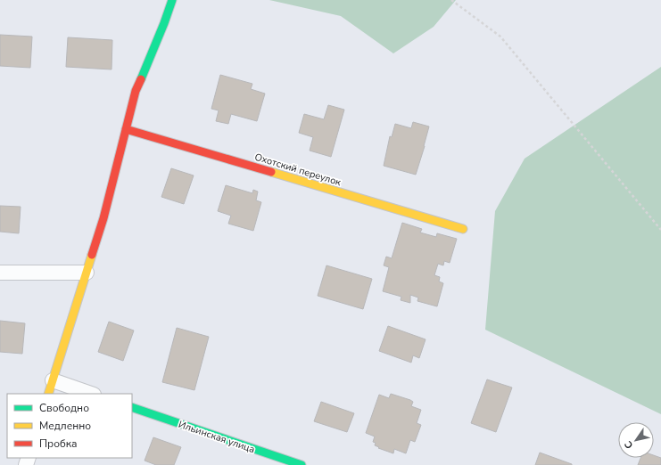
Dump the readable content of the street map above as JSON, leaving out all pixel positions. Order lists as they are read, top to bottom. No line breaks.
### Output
{"streets":{"street":["Охотский переулок","Ильинская улица"]},"legend":["Свободно","Медленно","Пробка"],"north":"bottom left"}
